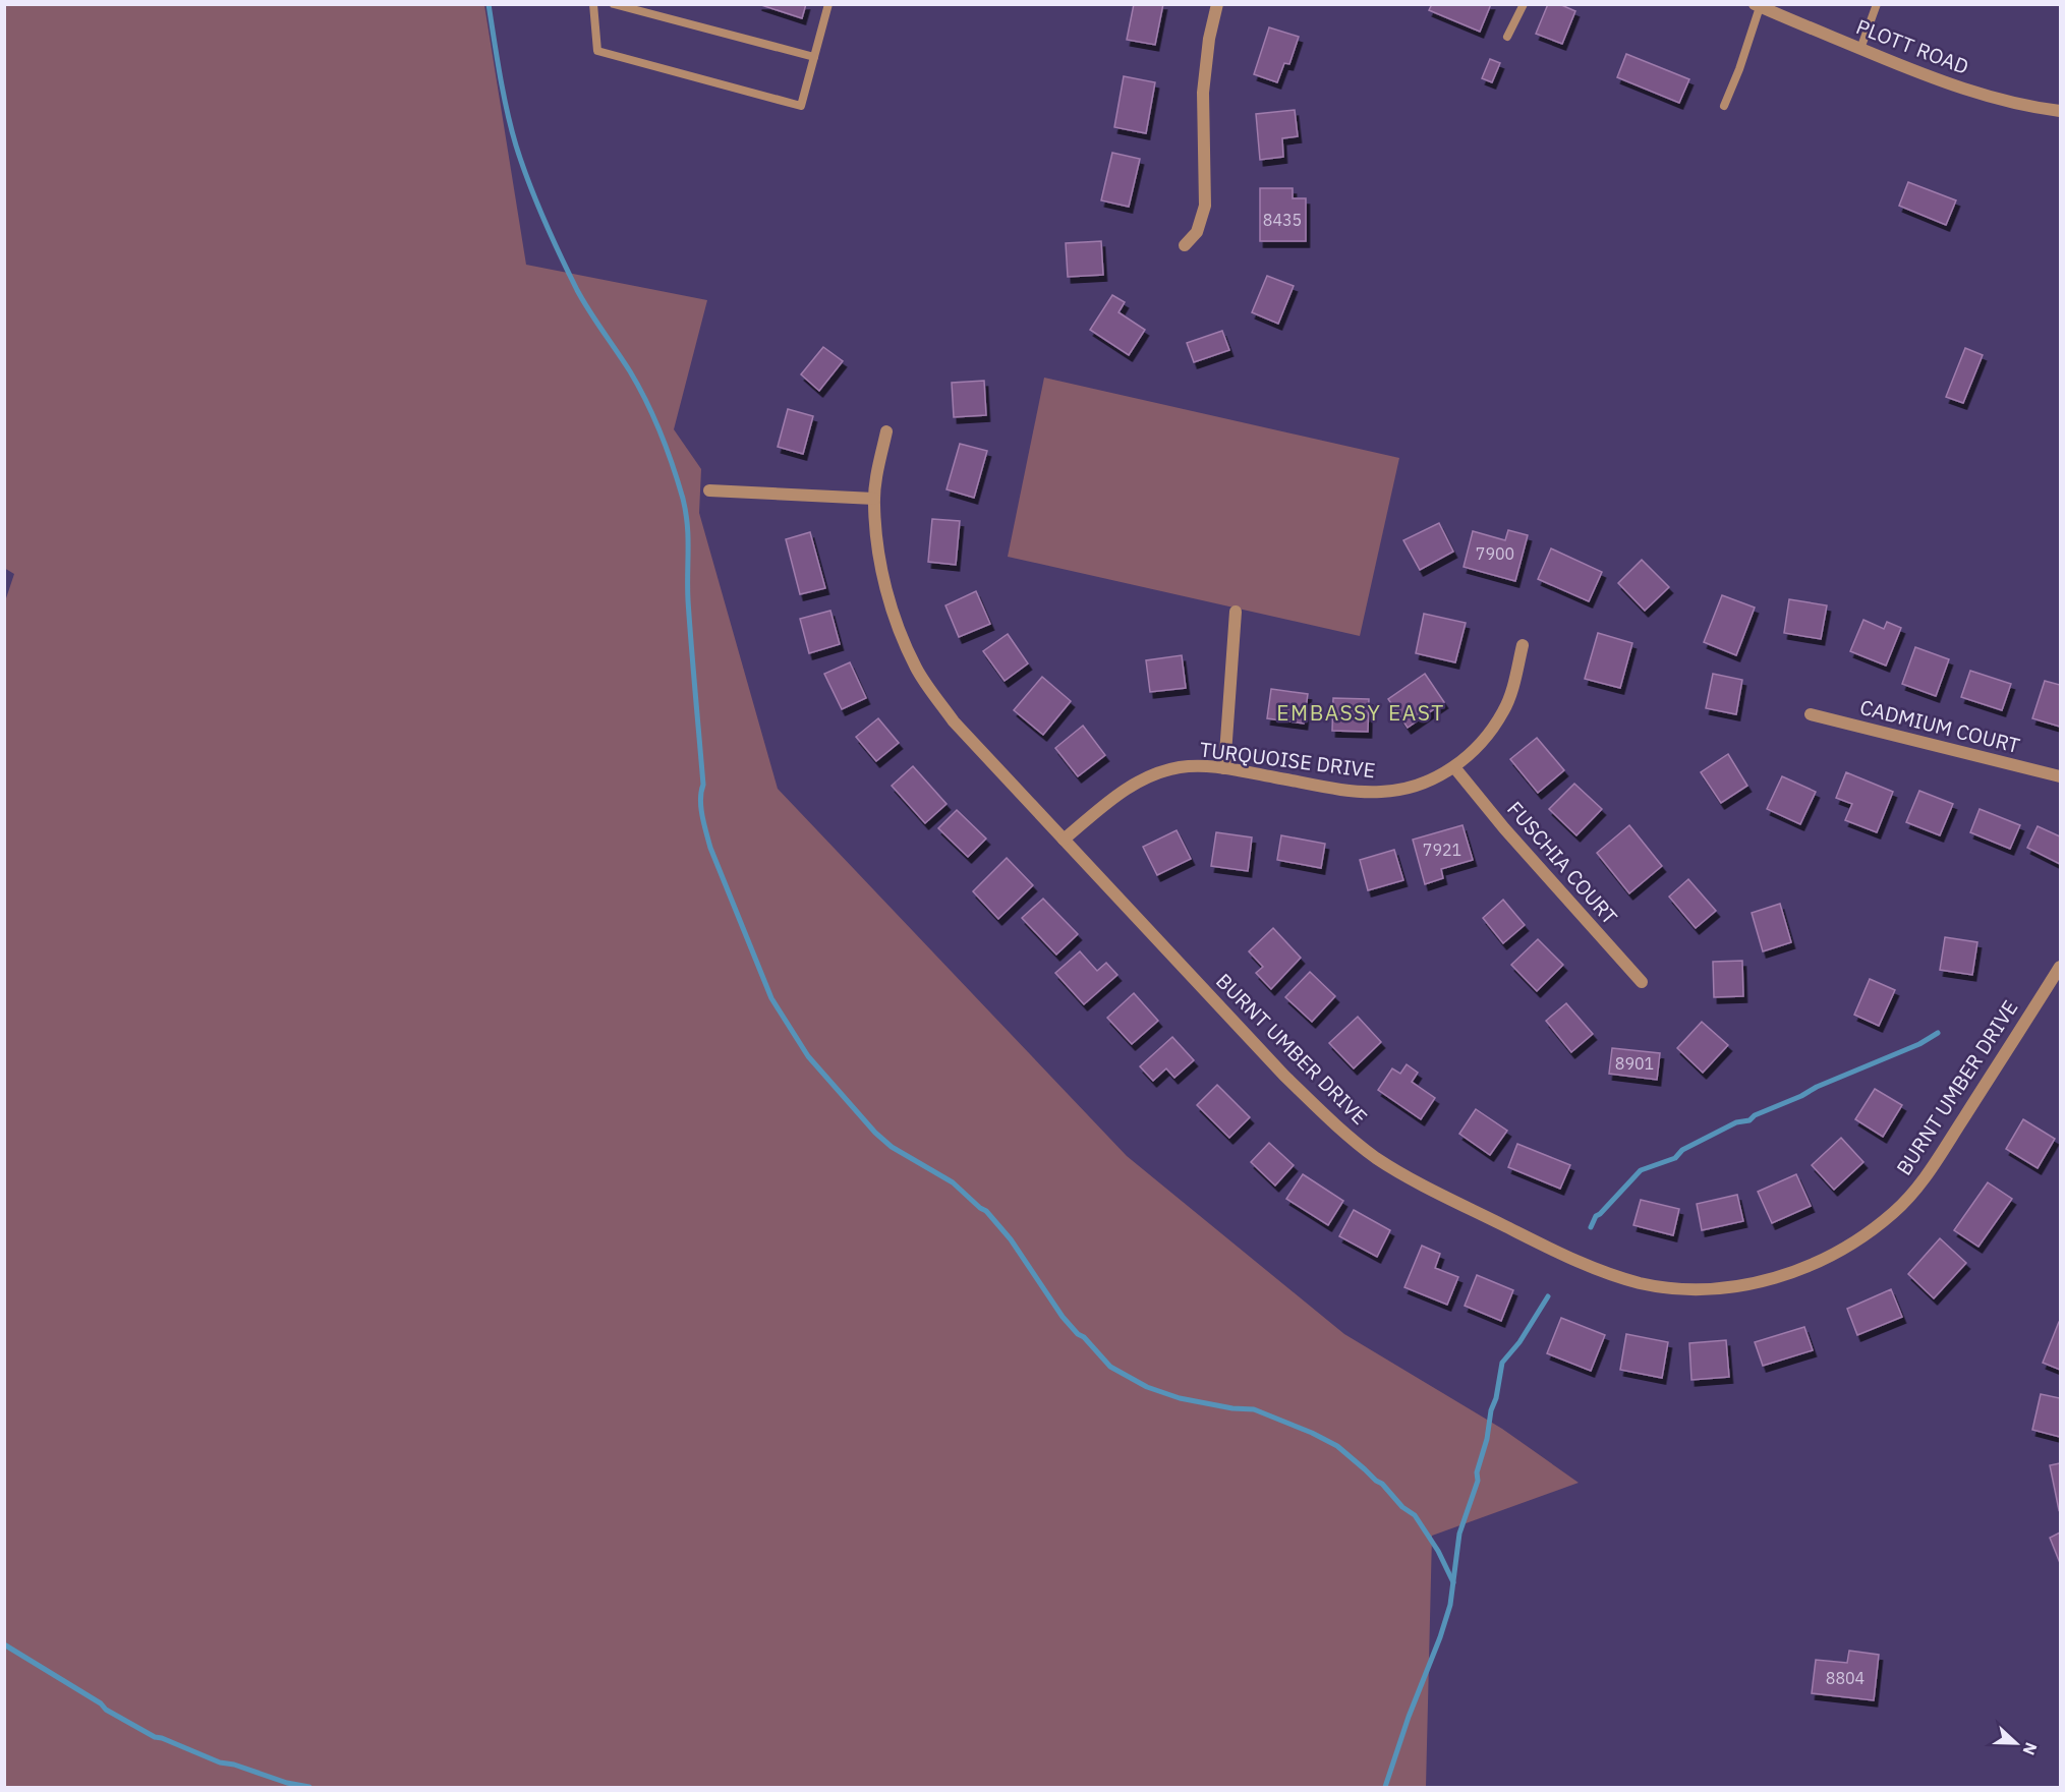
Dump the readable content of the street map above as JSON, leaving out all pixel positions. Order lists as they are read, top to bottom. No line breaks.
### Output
{"streets":{"street":["PLOTT ROAD","CADMIUM COURT","TURQUOISE DRIVE","FUSCHIA COURT","BURNT UMBER DRIVE"]},"crossings":[["TURQUOISE DRIVE","FUSCHIA COURT"],["TURQUOISE DRIVE","BURNT UMBER DRIVE"]],"districts":["EMBASSY EAST"],"house_numbers":["8435","7900","7921","8901","8804"],"north":"right"}
